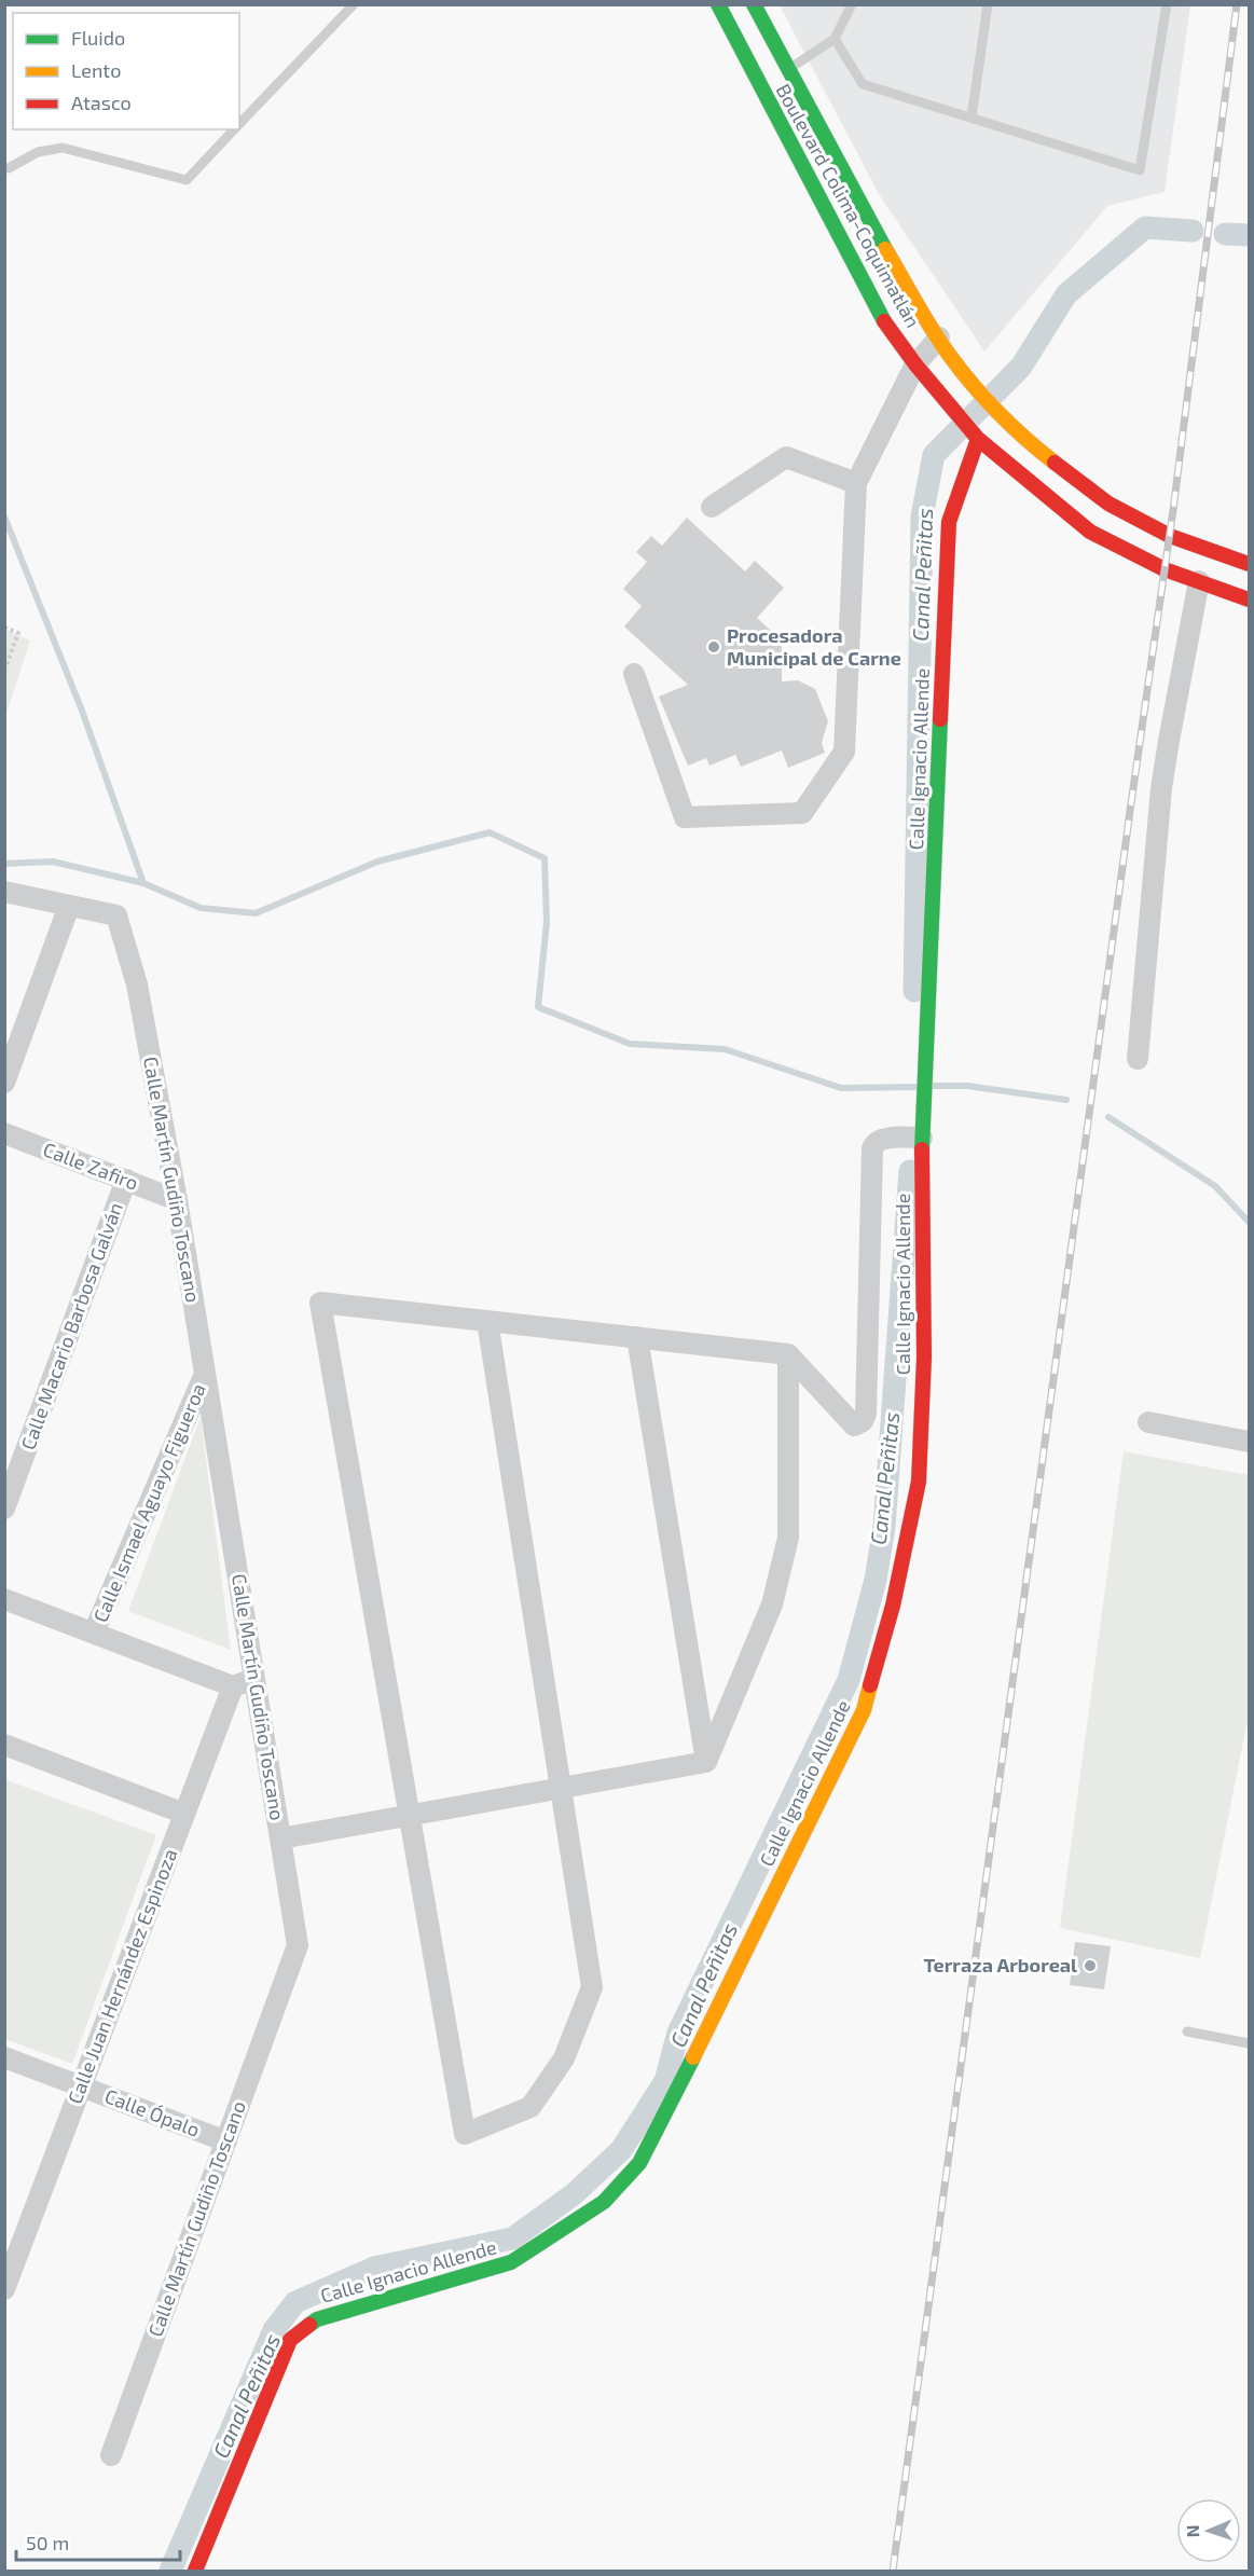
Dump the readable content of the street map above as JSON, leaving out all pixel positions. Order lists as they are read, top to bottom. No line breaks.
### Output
{"streets":{"street":["Boulevard Colima-Coquimatlán","Calle Ignacio Allende","Calle Zafiro","Calle Martín Gudiño Toscano","Calle Macario Barbosa Galván","Calle Ismael Aguayo Figueroa","Calle Juan Hernández Espinoza","Calle Ópalo"]},"crossings":[["Boulevard Colima-Coquimatlán","Calle Ignacio Allende"],["Calle Zafiro","Calle Martín Gudiño Toscano"],["Calle Zafiro","Calle Macario Barbosa Galván"],["Calle Martín Gudiño Toscano","Calle Ismael Aguayo Figueroa"],["Calle Martín Gudiño Toscano","Calle Ópalo"],["Calle Juan Hernández Espinoza","Calle Ópalo"]],"water":["Canal Peñitas"],"places":["Procesadora Municipal de Carne","Terraza Arboreal"],"legend":["Fluido","Lento","Atasco"],"scale_bar":"50 m","north":"left"}
